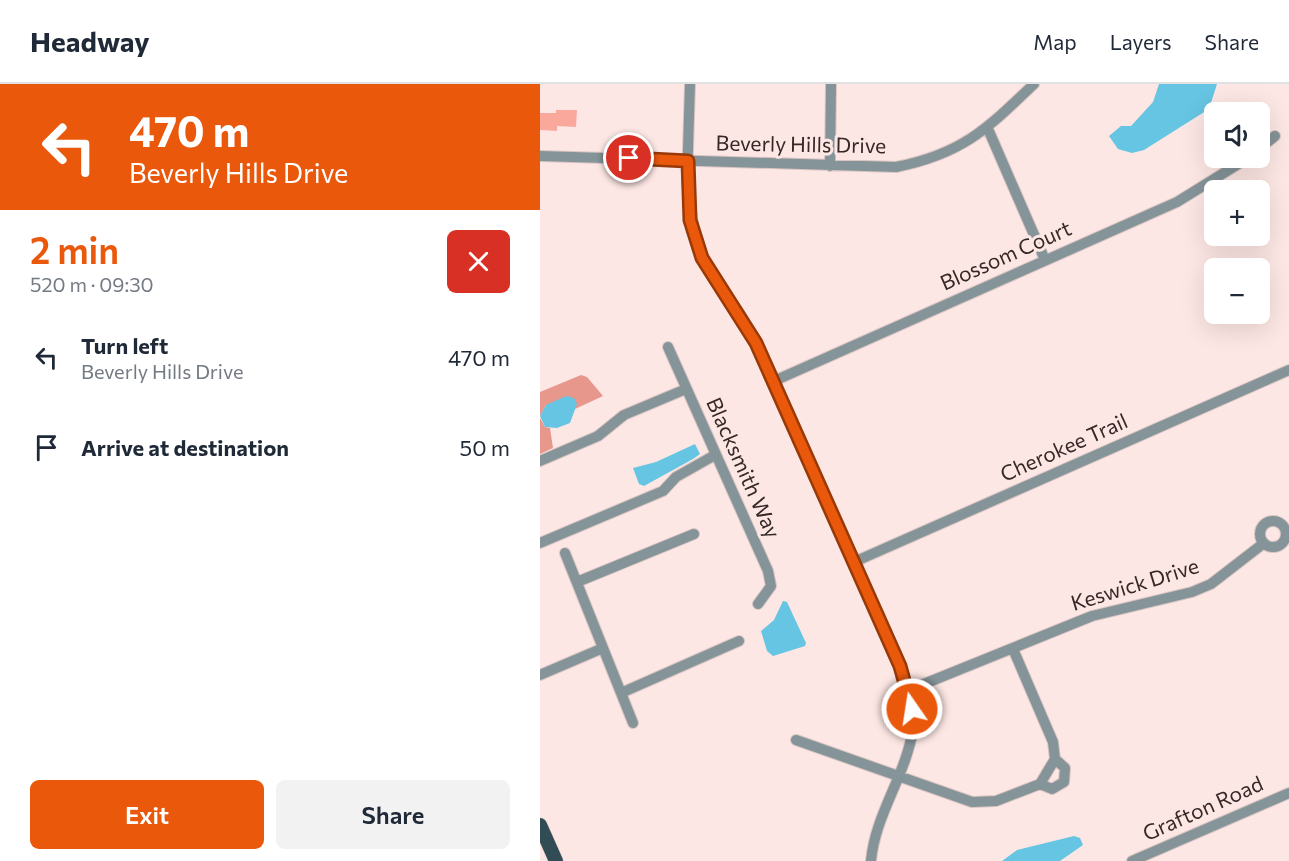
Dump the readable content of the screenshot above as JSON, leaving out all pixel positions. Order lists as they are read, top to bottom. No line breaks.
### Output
{"streets":{"street":["Beverly Hills Drive","Blossom Court","Cherokee Trail","Blacksmith Way","Keswick Drive","Grafton Road"]},"page":{"header":"Headway","nav":["Map","Layers","Share"],"turn":["470 m","Beverly Hills Drive"],"map_buttons":["+","−"],"heading":["2 min","520 m · 09:30"],"list":[{"name":"Turn left","note":"Beverly Hills Drive","value":"470 m"},{"name":"Arrive at destination","value":"50 m"}],"buttons":["Exit","Share"]}}
